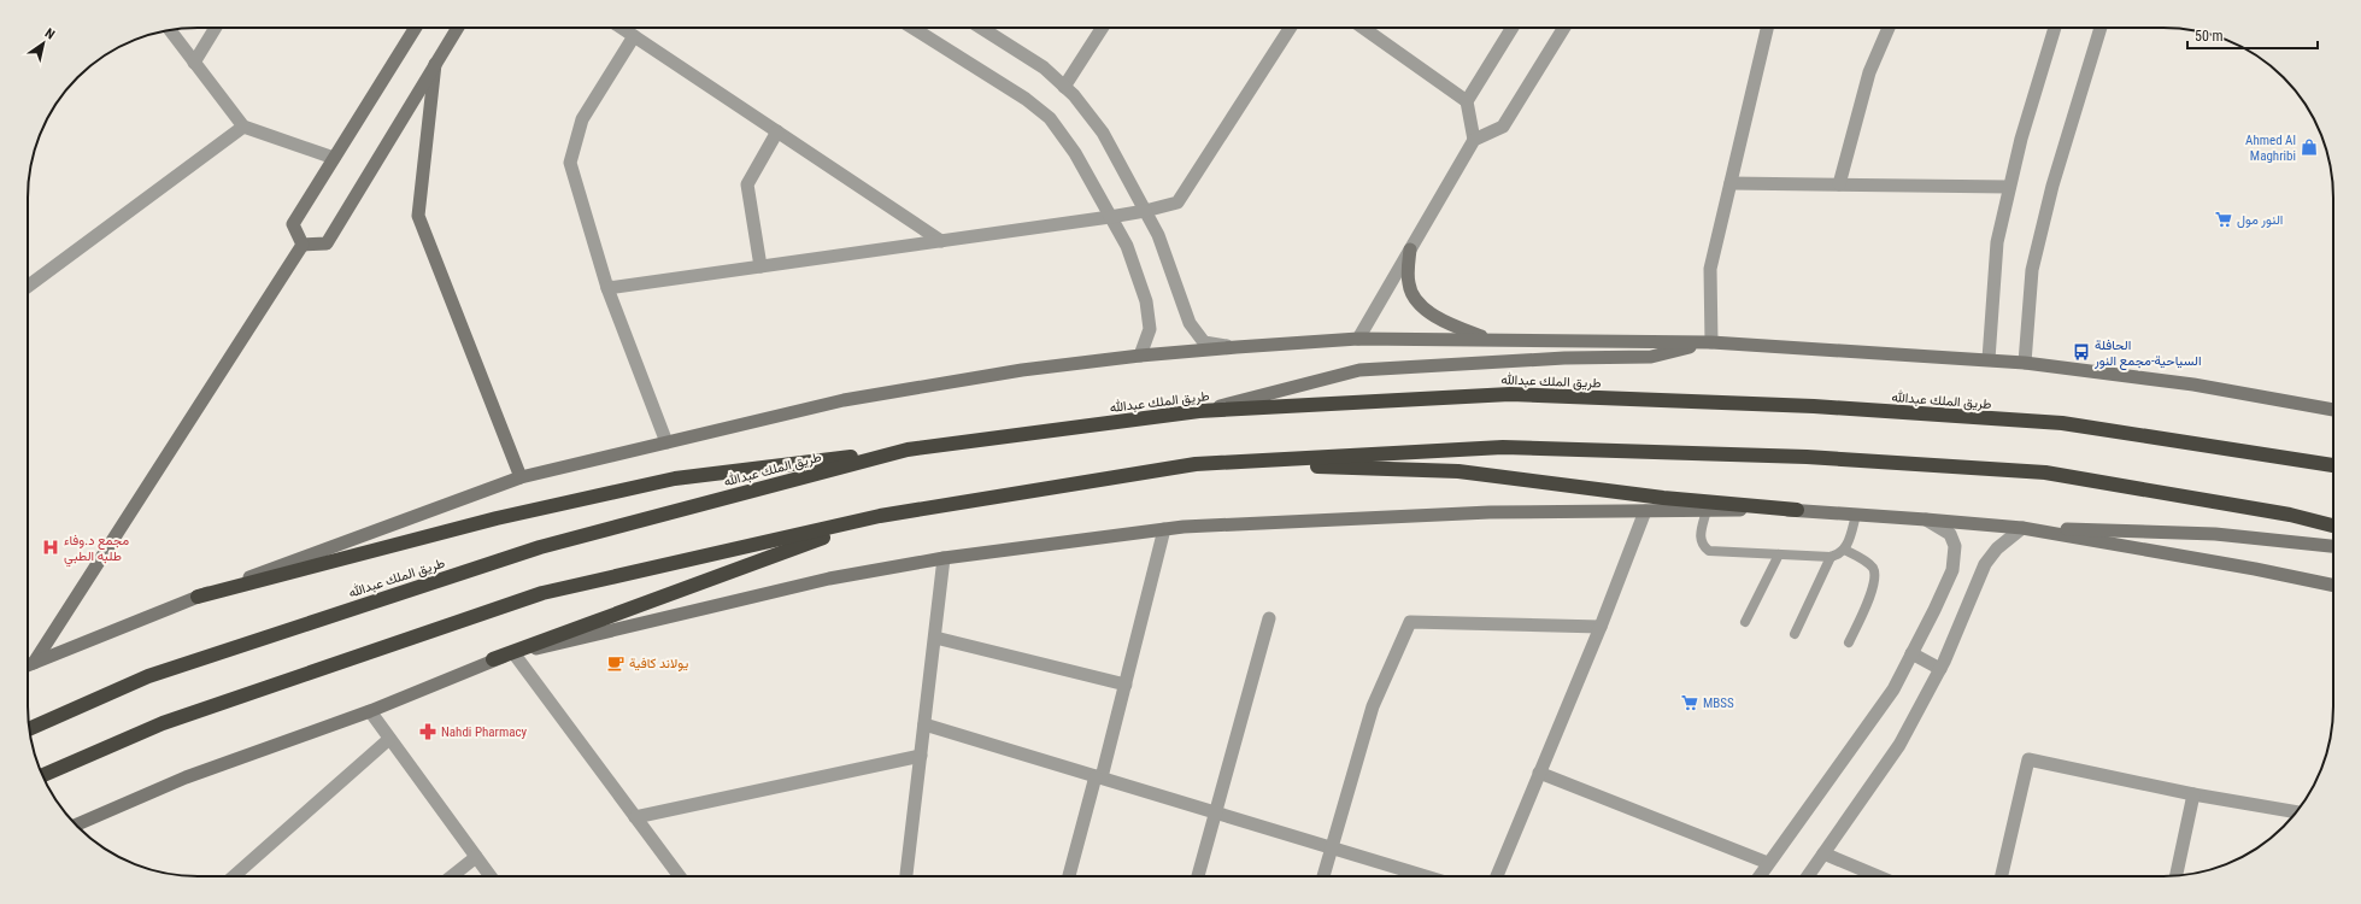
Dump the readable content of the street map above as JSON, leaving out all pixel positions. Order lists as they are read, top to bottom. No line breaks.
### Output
{"streets":{"highway":["طريق الملك عبدالله"]},"places":{"shop":["Ahmed Al Maghribi"],"supermarket":["النور مول","MBSS"],"bus stop":["الحافلة السياحية-مجمع النور"],"hospital":["مجمع د.وفاء طلبه الطبي"],"cafe":["يولاند كافية"],"pharmacy":["Nahdi Pharmacy"]},"scale_bar":"50 m","north":"top right"}
